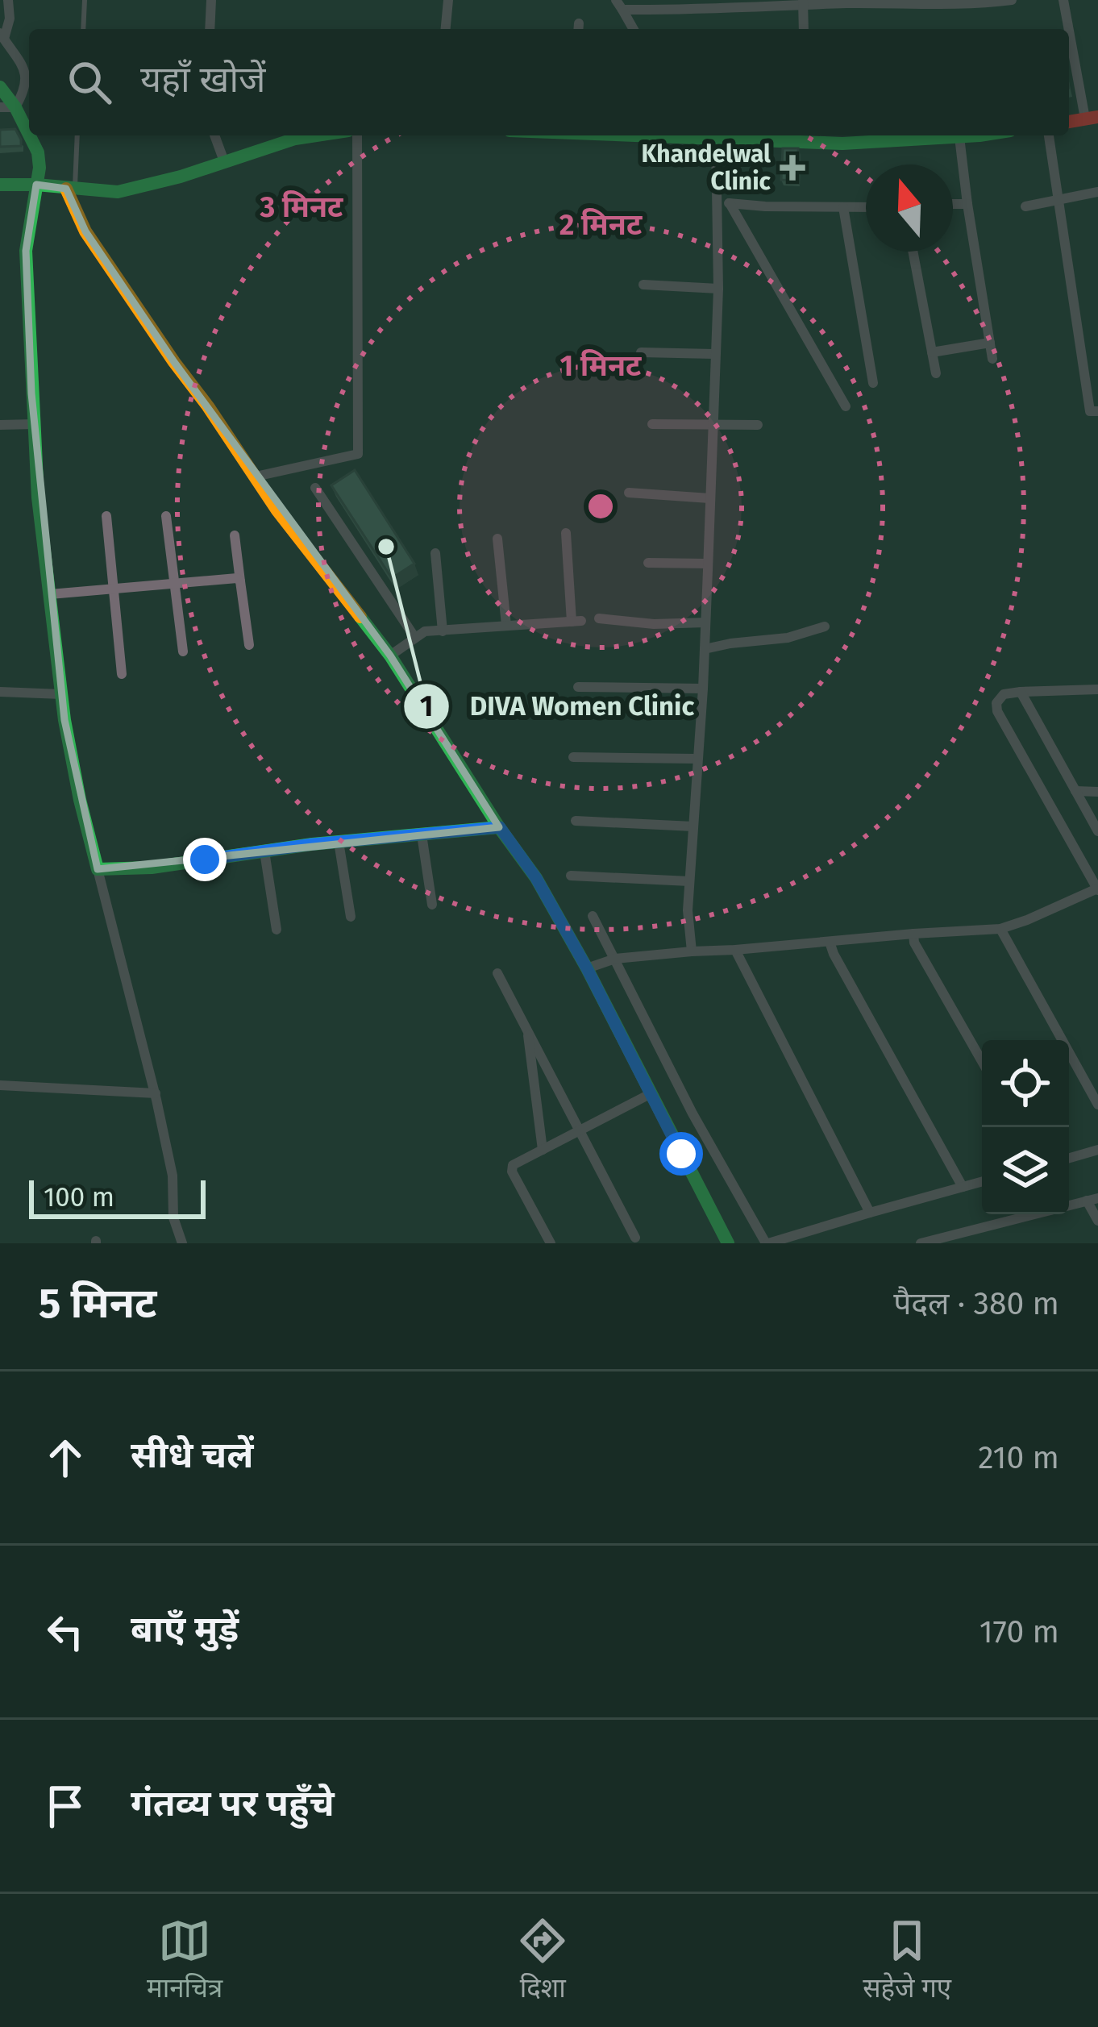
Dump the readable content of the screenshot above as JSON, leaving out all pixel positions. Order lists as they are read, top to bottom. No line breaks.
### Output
{"places":{"health":["Khandelwal Clinic"],"other":["DIVA Women Clinic"]},"scale_bar":"100 m","north":"top","page":{"search":"यहाँ खोजें","scale":"100 m","heading":["5 मिनट","पैदल · 380 m"],"list":[["सीधे चलें","210 m"],["बाएँ मुड़ें","170 m"],"गंतव्य पर पहुँचे"],"nav":["मानचित्र","दिशा","सहेजे गए"]},"rings":["3 मिनट","2 मिनट","1 मिनट"]}
